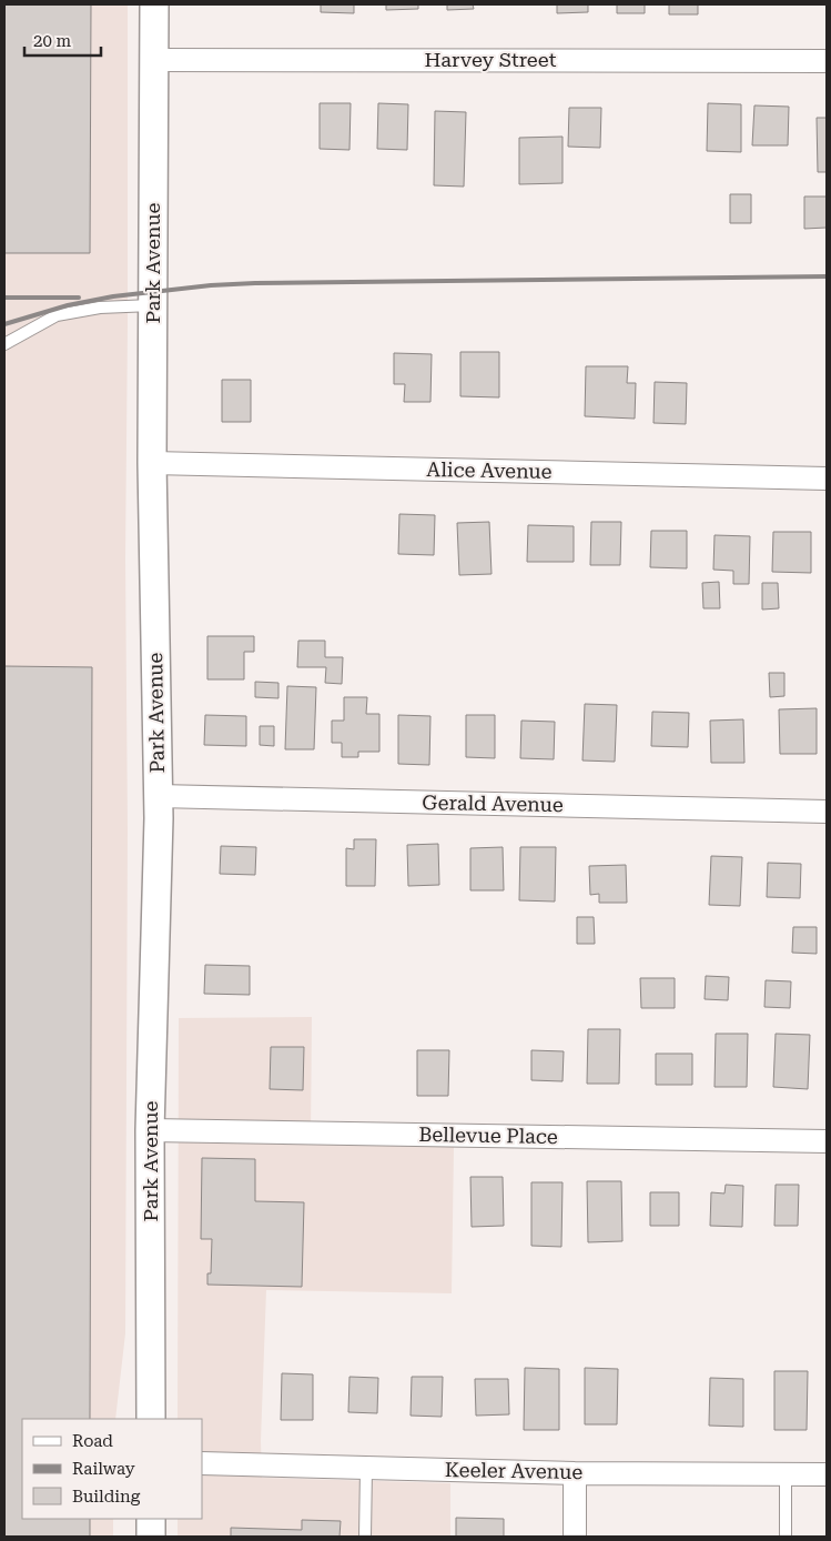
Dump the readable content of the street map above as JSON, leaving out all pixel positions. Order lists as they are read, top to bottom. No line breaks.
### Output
{"streets":{"street":["Harvey Street","Park Avenue","Alice Avenue","Gerald Avenue","Bellevue Place","Keeler Avenue"]},"crossings":[["Harvey Street","Park Avenue"],["Park Avenue","Alice Avenue"],["Park Avenue","Gerald Avenue"],["Park Avenue","Bellevue Place"]],"legend":["Road","Railway","Building"],"scale_bar":"20 m"}
